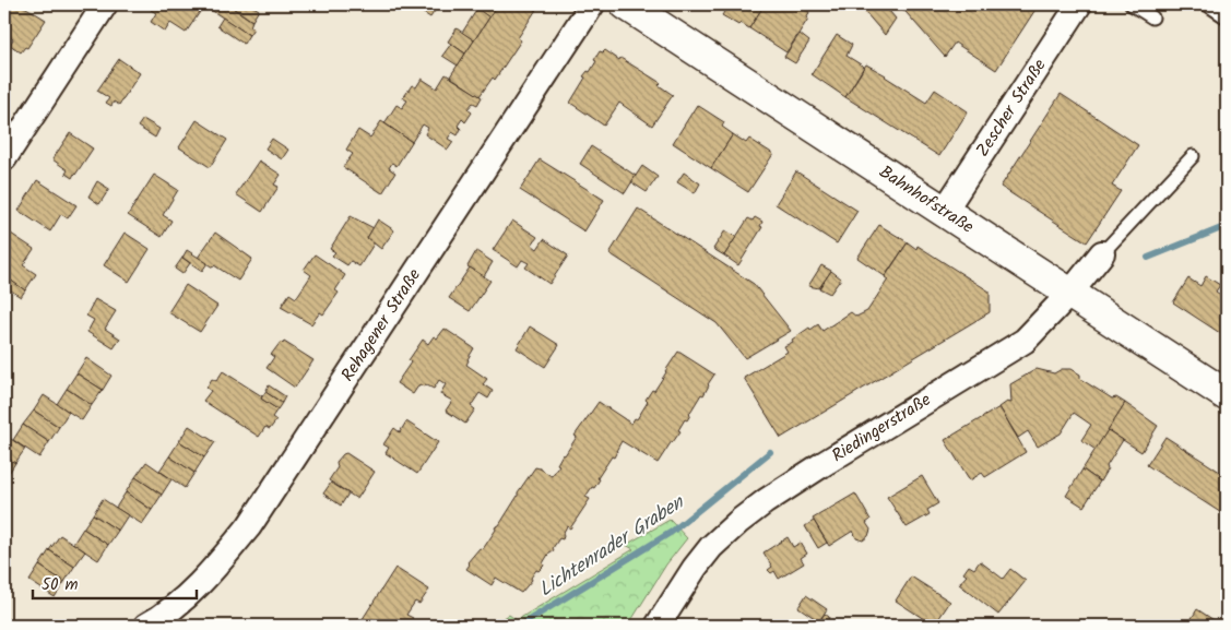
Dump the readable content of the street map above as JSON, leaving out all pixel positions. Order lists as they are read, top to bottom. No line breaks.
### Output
{"streets":{"street":["Zescher Straße","Bahnhofstraße","Rehagener Straße","Riedingerstraße"]},"crossings":[["Zescher Straße","Bahnhofstraße"],["Bahnhofstraße","Riedingerstraße"]],"water":["Lichtenrader Graben"],"scale_bar":"50 m"}
